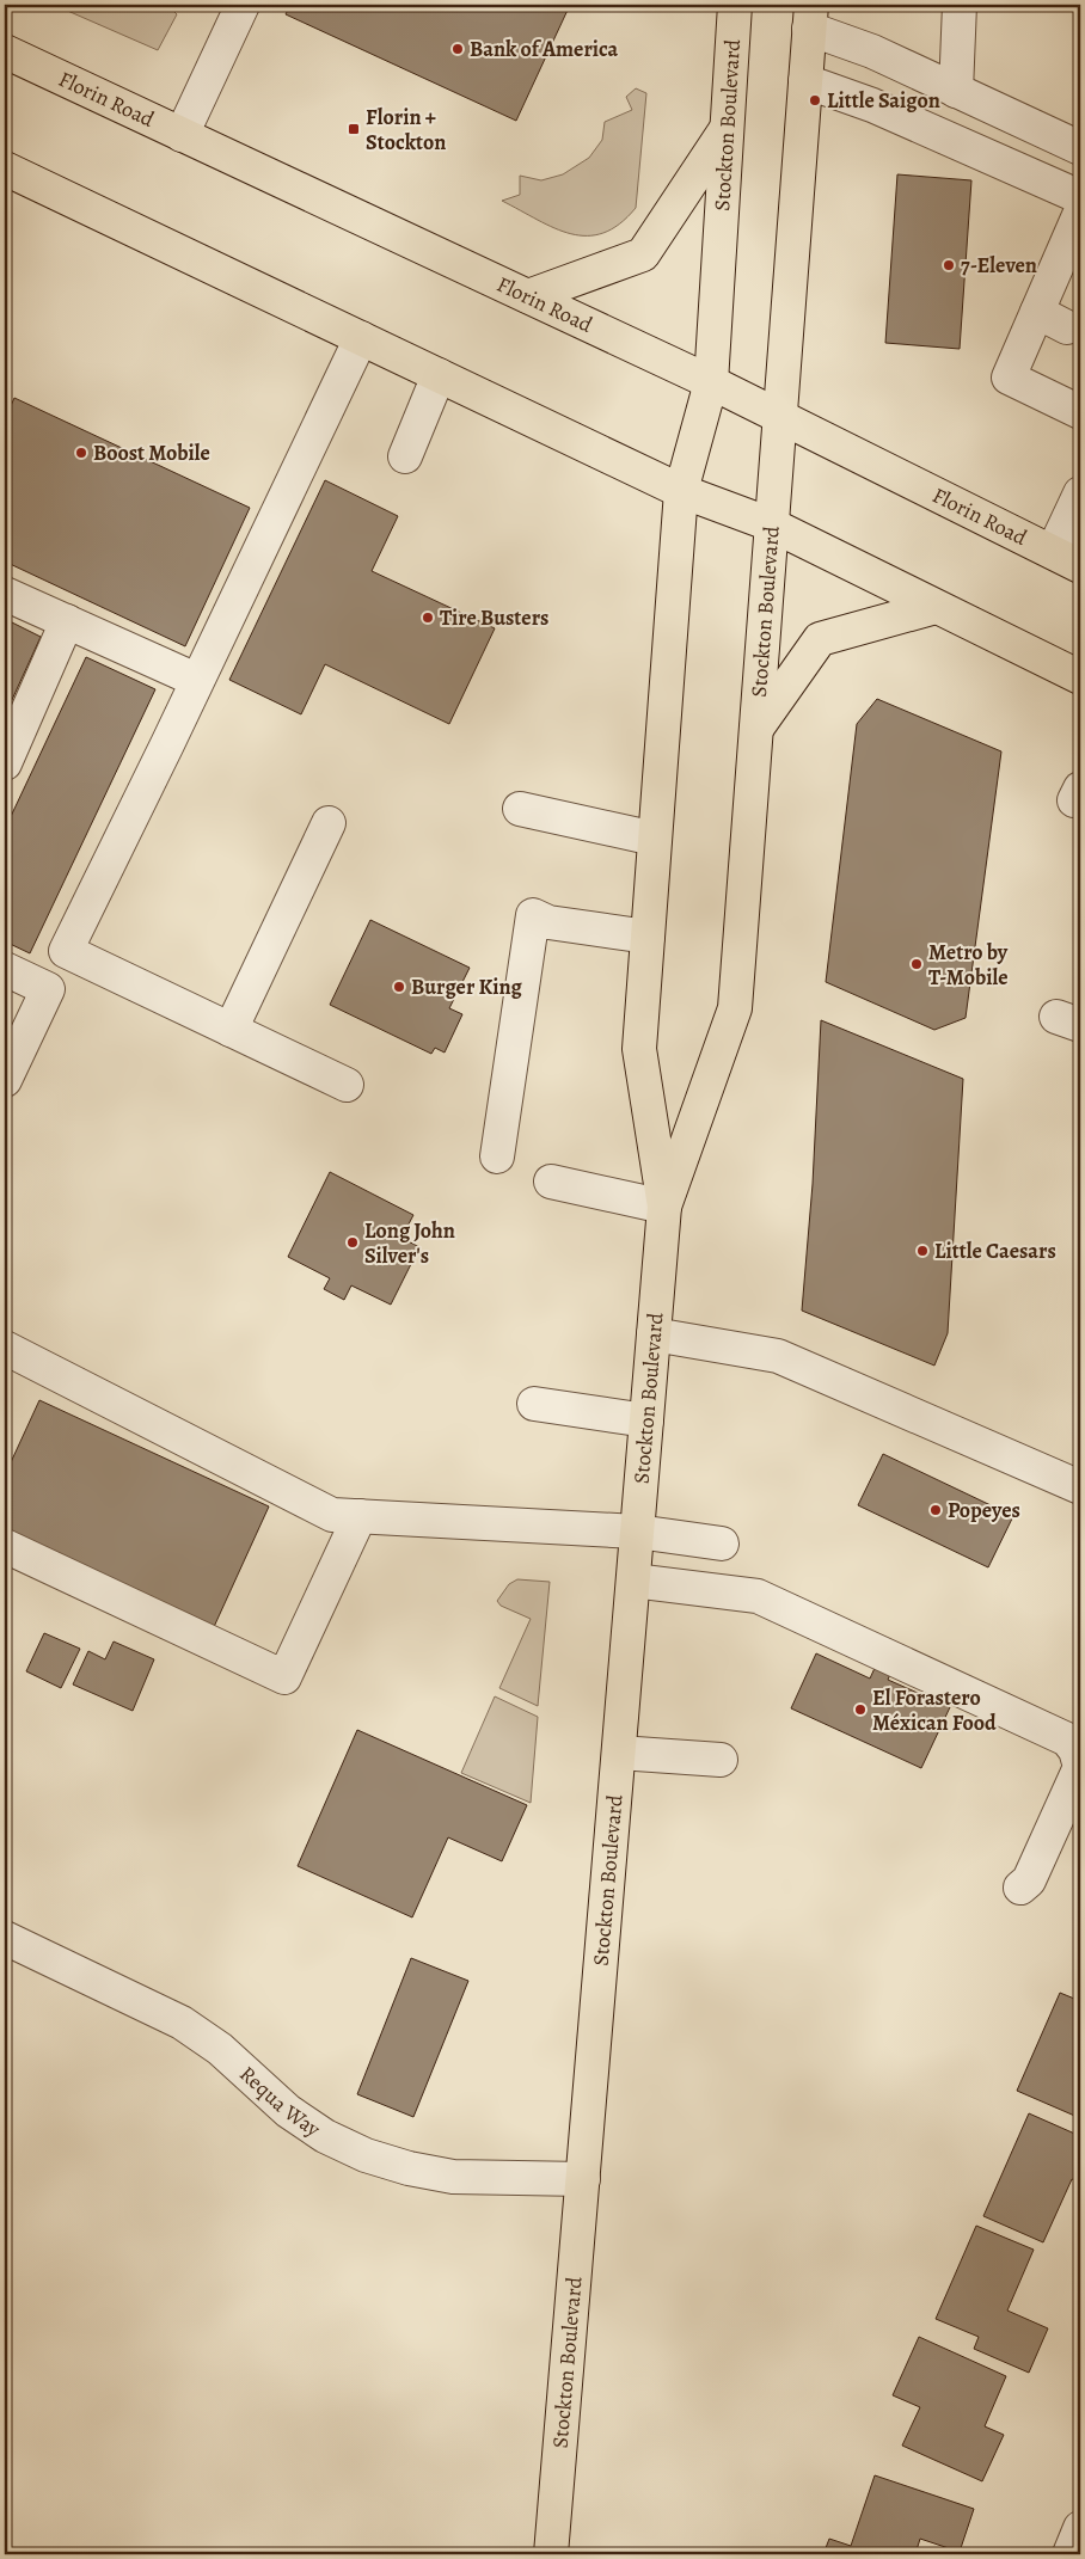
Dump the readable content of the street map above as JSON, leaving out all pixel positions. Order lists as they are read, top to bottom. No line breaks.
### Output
{"streets":{"main road":["Florin Road","Stockton Boulevard"],"street":["Requa Way"]},"crossings":[["Florin Road","Stockton Boulevard"],["Stockton Boulevard","Requa Way"]],"places":{"other":["Bank of America","Little Saigon","7-Eleven","Boost Mobile","Tire Busters","Metro by T-Mobile","Burger King","Long John Silver's","Little Caesars","Popeyes","El Forastero Méxican Food"],"transit":["Florin + Stockton"]}}
